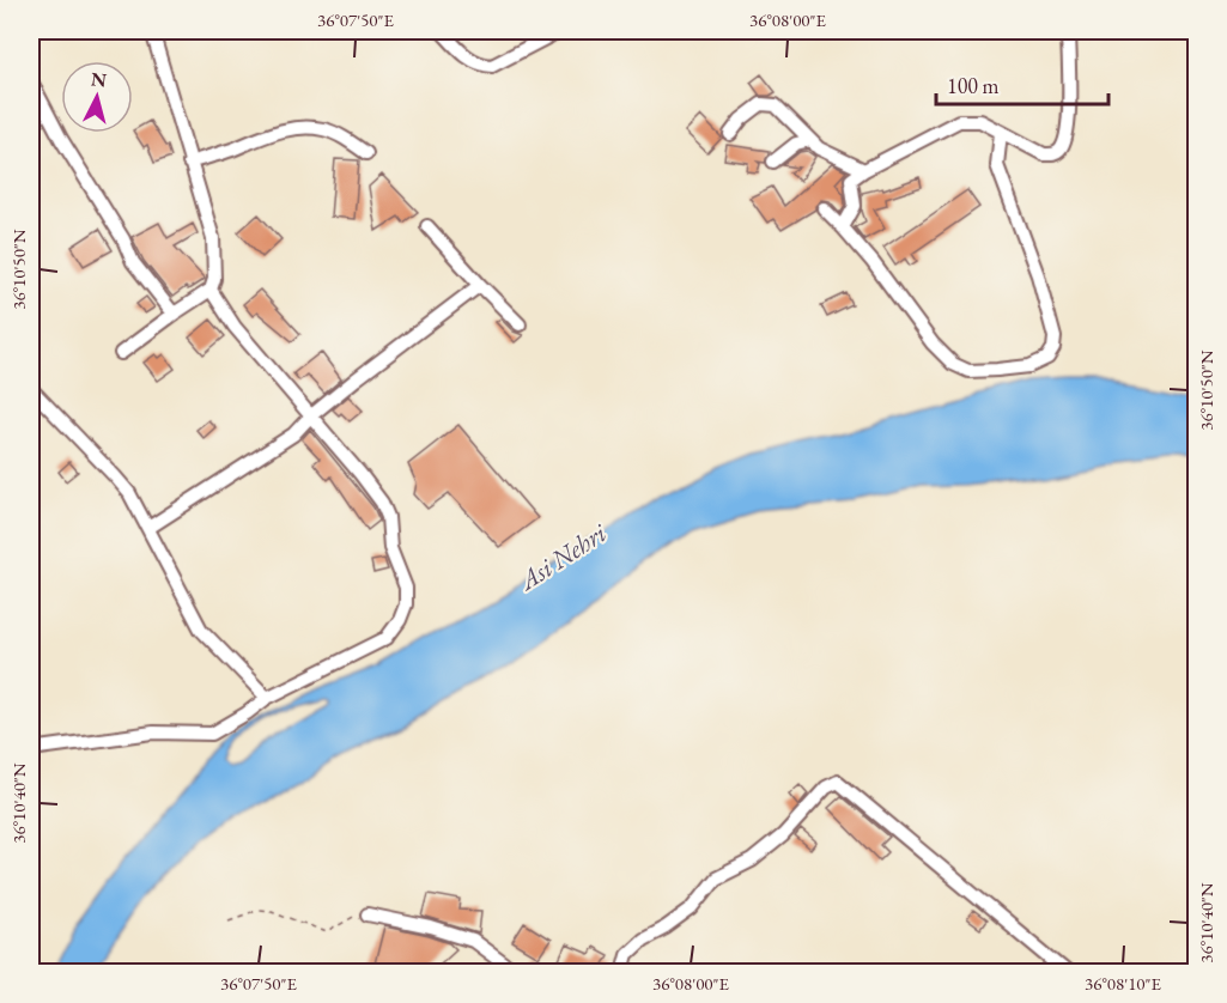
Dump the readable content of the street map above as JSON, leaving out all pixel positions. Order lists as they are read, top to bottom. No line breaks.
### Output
{"water":["Asi Nehri"],"scale_bar":"100 m","north":"top","coordinates":["36°07'50\"E","36°08'00\"E","36°10'50\"N","36°10'40\"N","36°08'10\"E"]}
